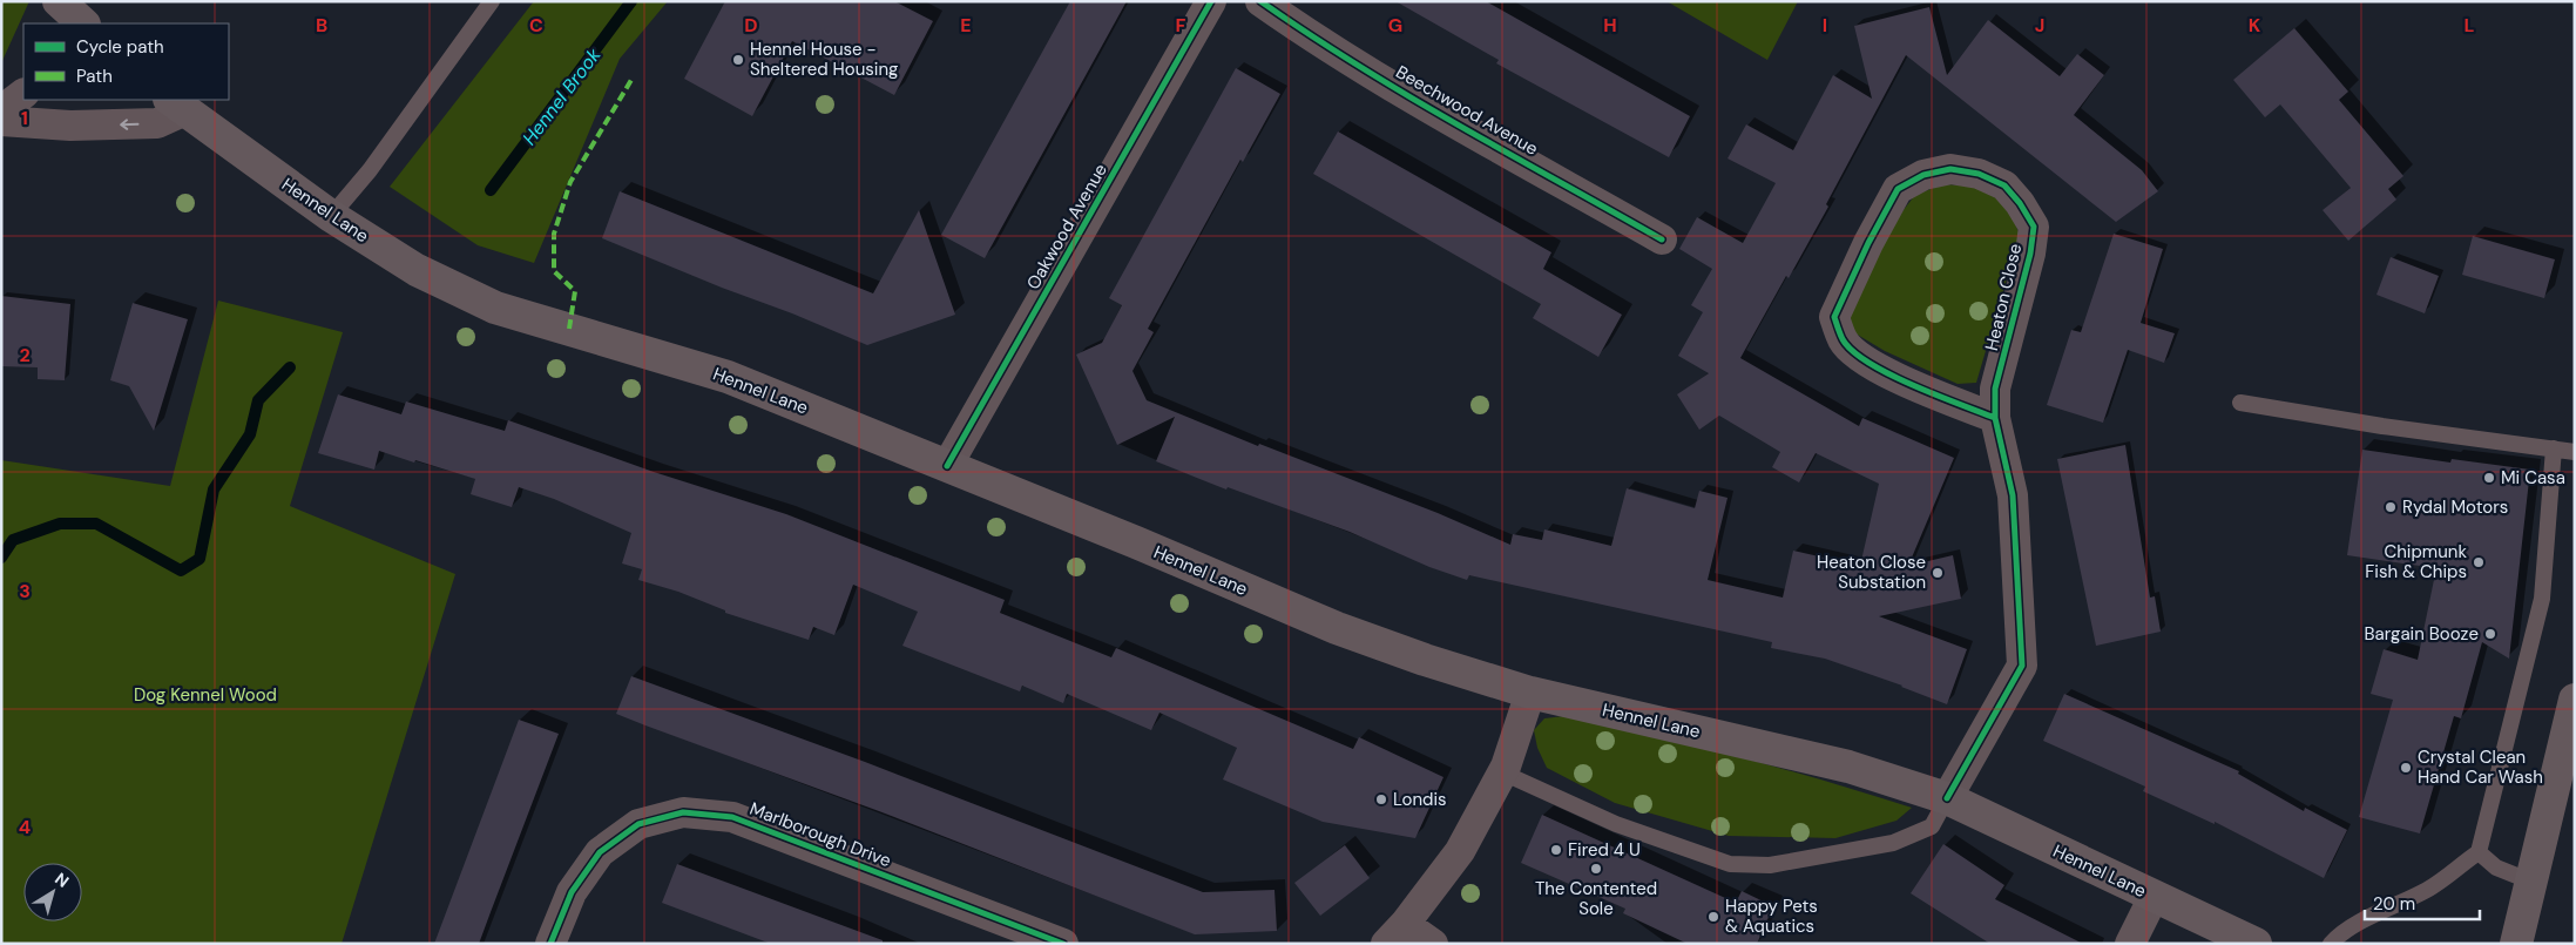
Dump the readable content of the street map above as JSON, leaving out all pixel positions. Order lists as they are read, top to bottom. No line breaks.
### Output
{"streets":{"main road":["Hennel Lane"],"street":["Beechwood Avenue","Oakwood Avenue","Heaton Close","Marlborough Drive"]},"crossings":[["Hennel Lane","Oakwood Avenue"],["Hennel Lane","Heaton Close"]],"water":["Hennel Brook"],"parks":["Dog Kennel Wood"],"places":["Hennel House - Sheltered Housing","Mi Casa","Rydal Motors","Chipmunk Fish & Chips","Heaton Close Substation","Bargain Booze","Crystal Clean Hand Car Wash","Londis","Fired 4 U","The Contented Sole","Happy Pets & Aquatics"],"legend":["Cycle path","Path"],"scale_bar":"20 m","north":"top right","grid":{"columns":["B","C","D","E","F","G","H","I","J","K","L"],"rows":["1","2","3","4"]}}
